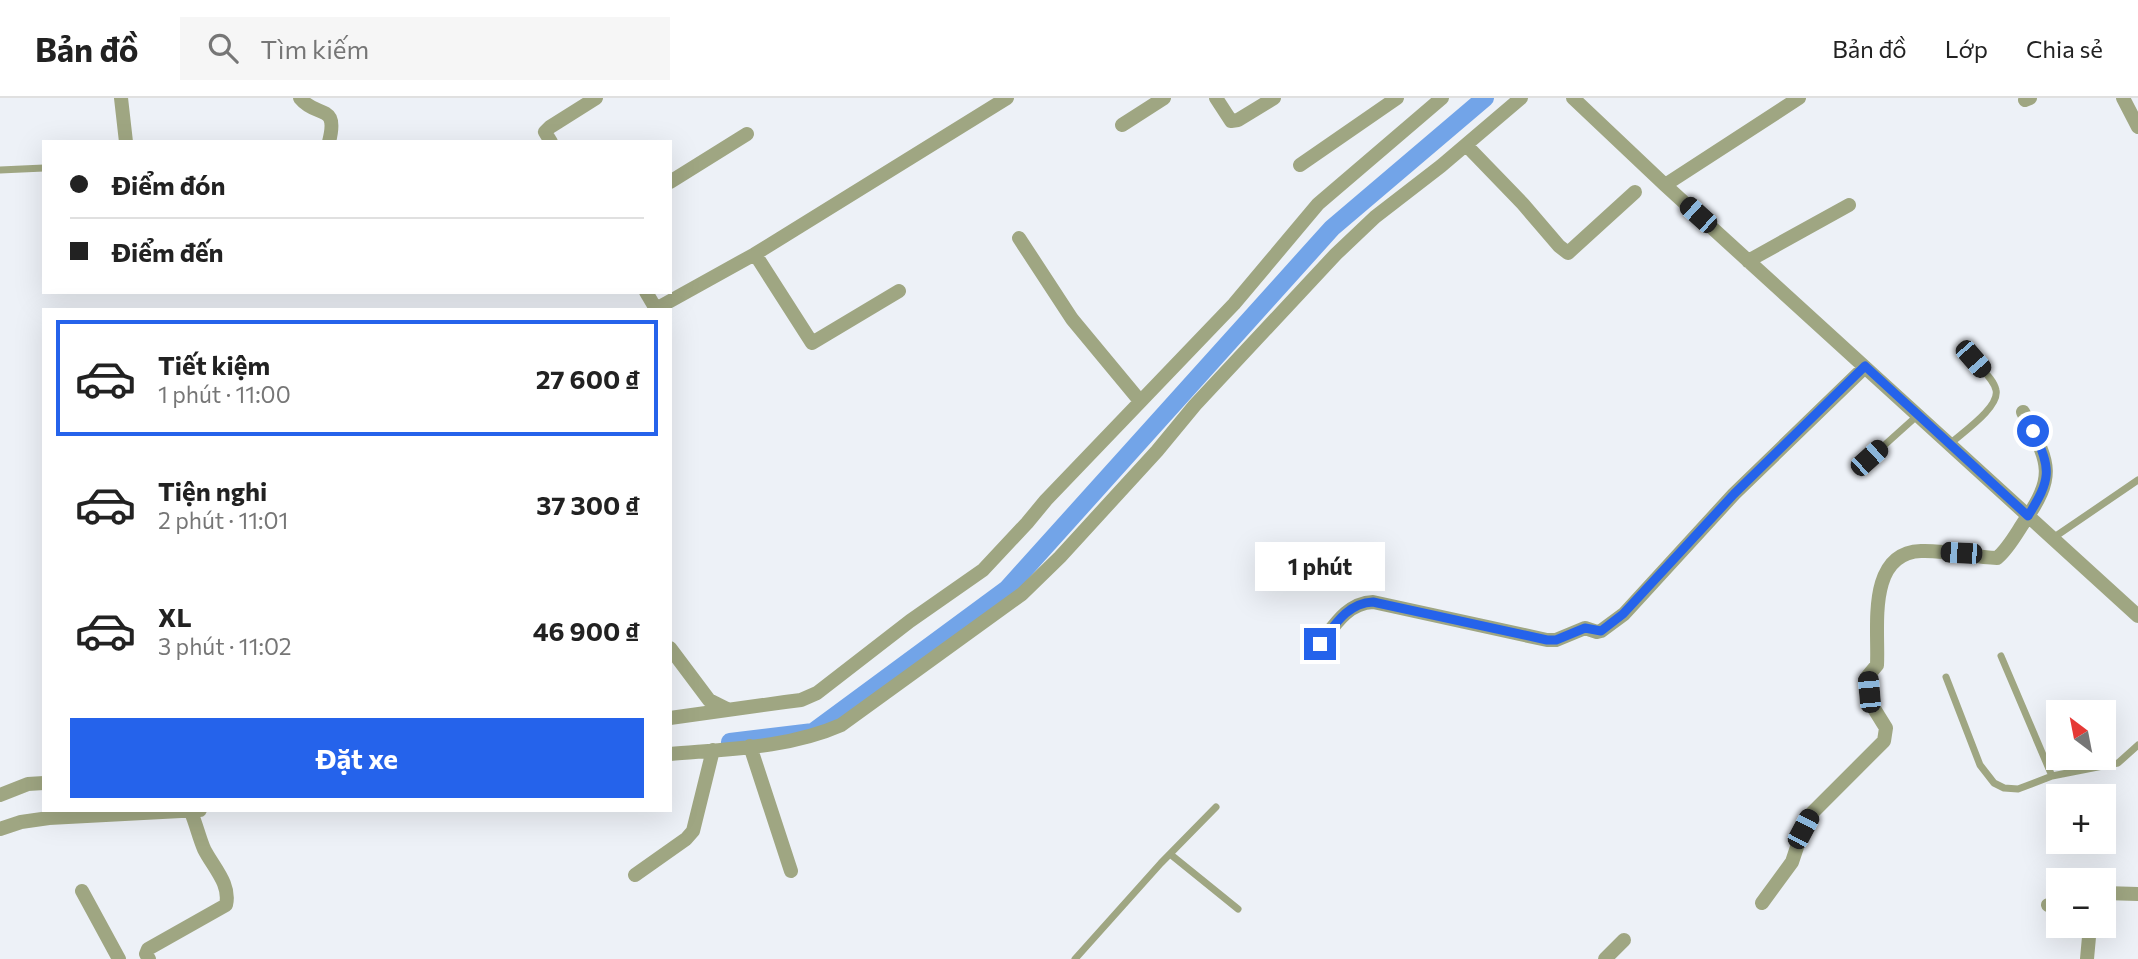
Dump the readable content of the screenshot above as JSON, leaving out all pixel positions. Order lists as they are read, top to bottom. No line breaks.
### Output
{"north":"top left","page":{"header":"Bản đồ","search":"Tìm kiếm","nav":["Bản đồ","Lớp","Chia sẻ"],"banner":["Điểm đón","Điểm đến"],"list":[{"name":"Tiết kiệm","note":"1 phút · 11:00","value":"27 600 ₫"},{"name":"Tiện nghi","note":"2 phút · 11:01","value":"37 300 ₫"},{"name":"XL","note":"3 phút · 11:02","value":"46 900 ₫"}],"bubble":"1 phút","map_buttons":["+","−"],"buttons":"Đặt xe"}}
